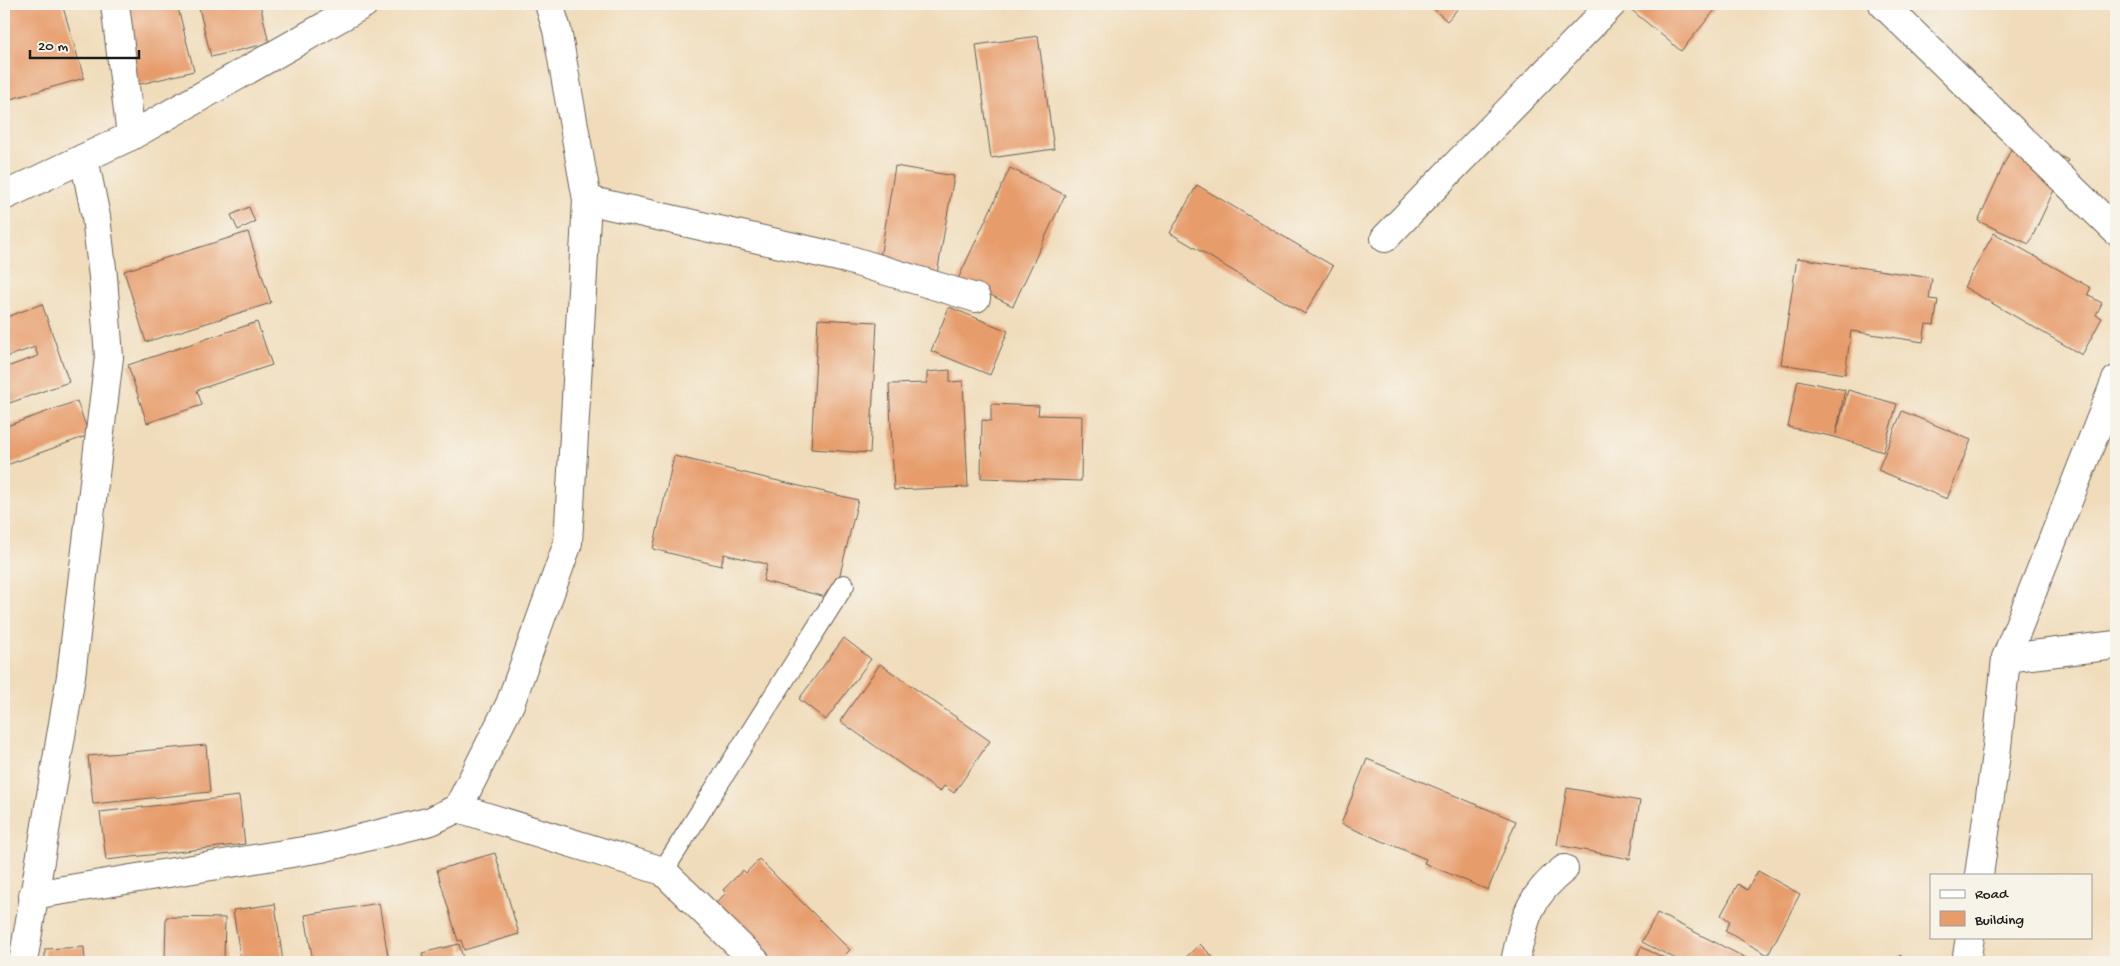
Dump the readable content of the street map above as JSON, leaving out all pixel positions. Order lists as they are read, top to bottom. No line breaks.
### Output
{"legend":["Road","Building"],"scale_bar":"20 m"}
